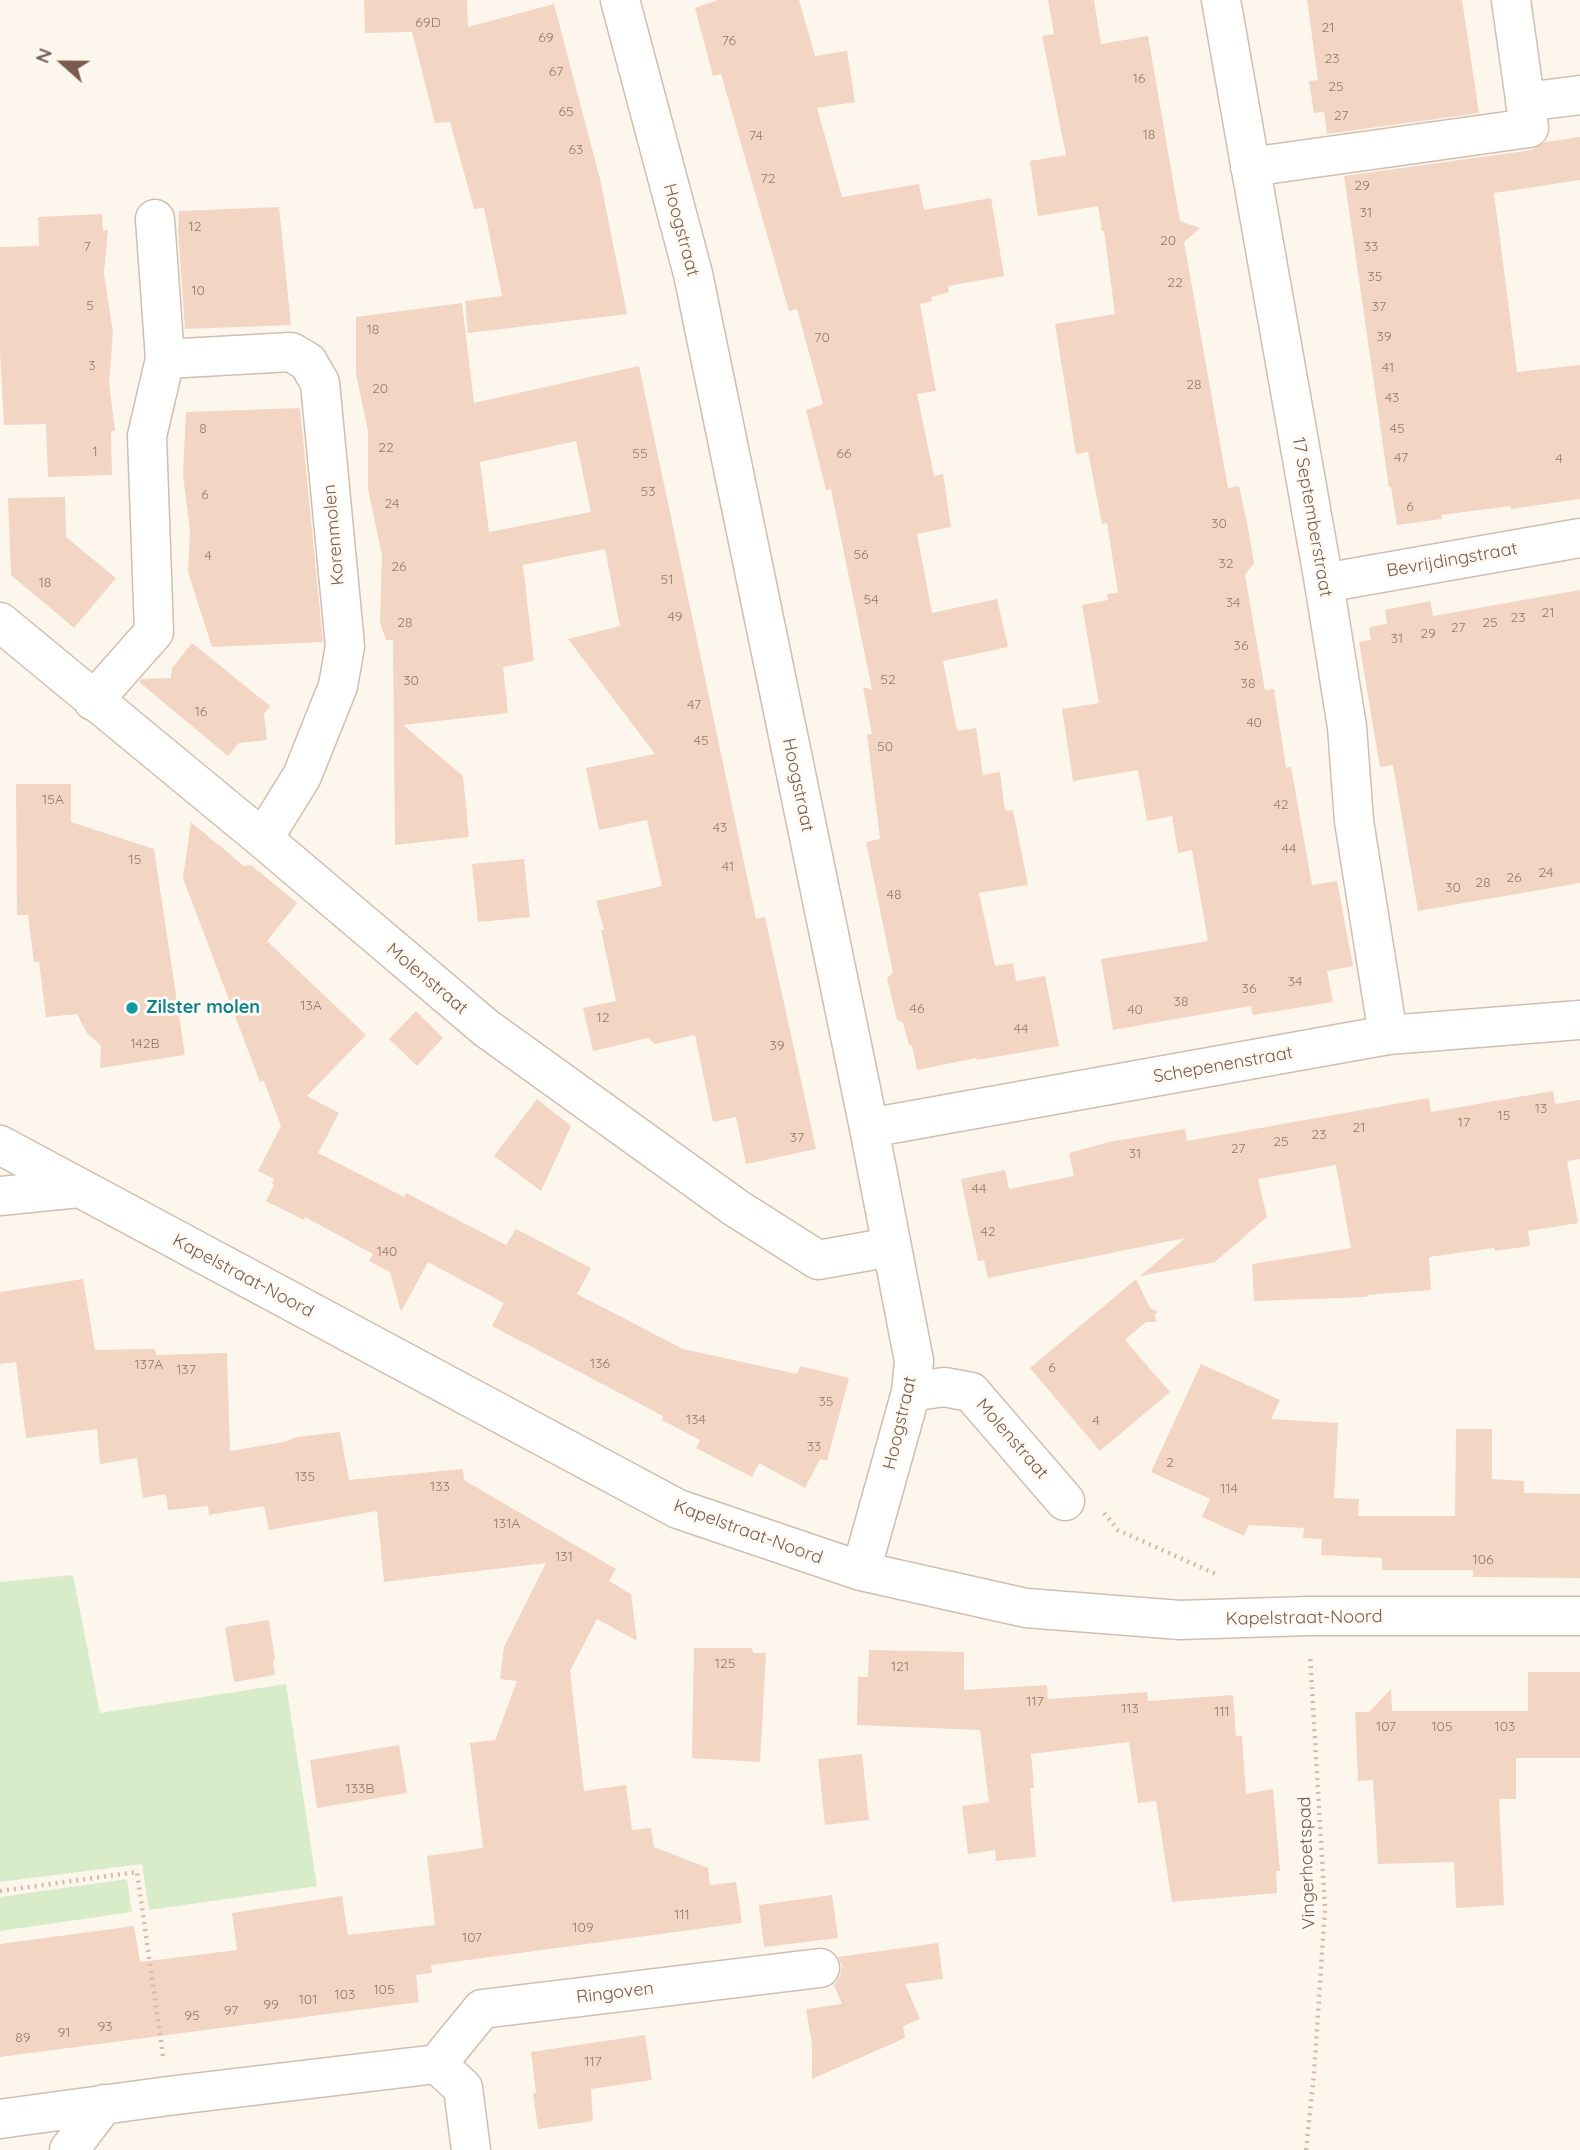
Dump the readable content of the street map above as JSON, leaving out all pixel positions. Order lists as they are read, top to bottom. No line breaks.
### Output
{"streets":{"street":["Hoogstraat","17 Septemberstraat","Korenmolen","Bevrijdingstraat","Molenstraat","Schepenenstraat","Kapelstraat-Noord","Ringoven"],"path":["Vingerhoetspad"]},"crossings":[["Hoogstraat","Molenstraat"],["Hoogstraat","Schepenenstraat"],["Hoogstraat","Kapelstraat-Noord"],["17 Septemberstraat","Bevrijdingstraat"],["17 Septemberstraat","Schepenenstraat"],["Korenmolen","Molenstraat"],["Kapelstraat-Noord","Vingerhoetspad"]],"places":["Zilster molen"],"house_numbers":["69D","21","69","76","23","67","16","25","65","27","18","74","63","72","29","31","12","20","7","33","35","22","10","5","37","18","39","70","3","41","28","20","43","8","45","22","1","55","66","47","4","53","6","24","6","30","56","4","32","26","51","18","54","34","21","49","23","28","25","27","29","31","36","52","30","38","47","16","40","45","50","15A","42","43","44","15","41","24","26","28","30","48","34","36","38","13A","46","40","12","44","142B","39","13","15","17","21","23","37","25","27","31","44","42","140","136","137A","6","137","35","134","4","33","2","135","133","114","131A","131","106","125","121","117","113","111","107","105","103","133B","111","109","107","105","103","101","99","97","95","93","91","89","117"],"north":"left"}
